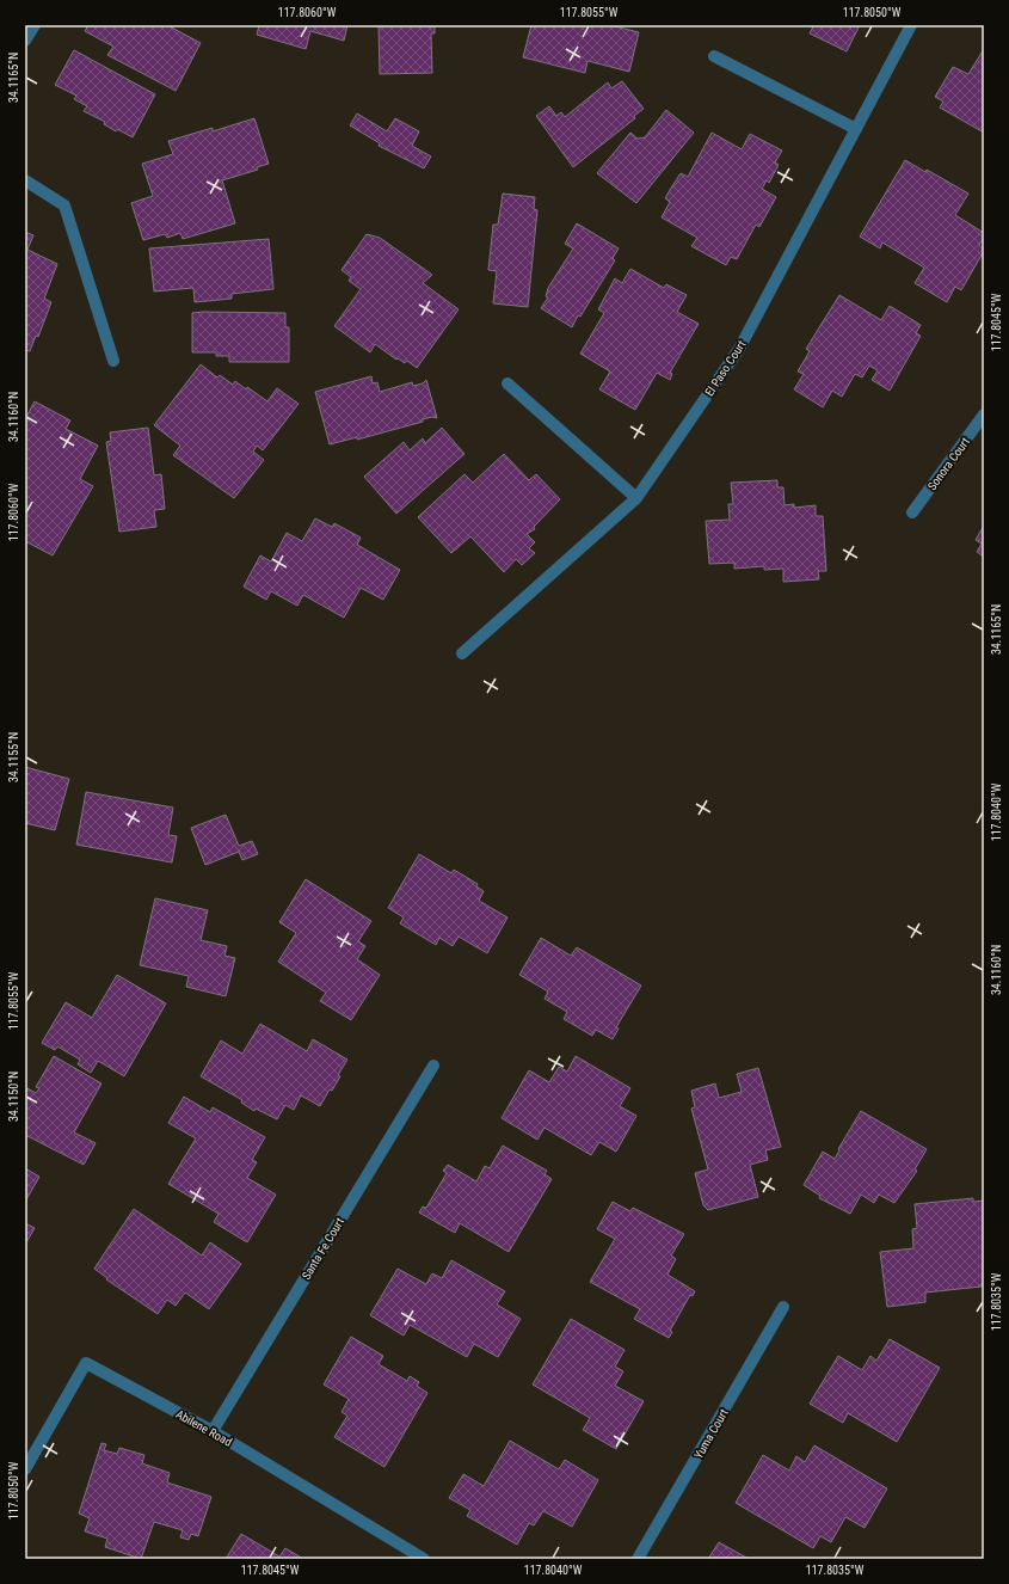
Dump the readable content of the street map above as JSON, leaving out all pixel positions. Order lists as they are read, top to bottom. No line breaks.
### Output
{"streets":{"street":["El Paso Court","Sonora Court","Santa Fe Court","Abilene Road","Yuma Court"]},"crossings":[["Santa Fe Court","Abilene Road"]],"coordinates":["117.8060°W","117.8055°W","117.8050°W","34.1165°N","117.8045°W","34.1160°N","34.1155°N","117.8040°W","34.1150°N","117.8035°W"]}
